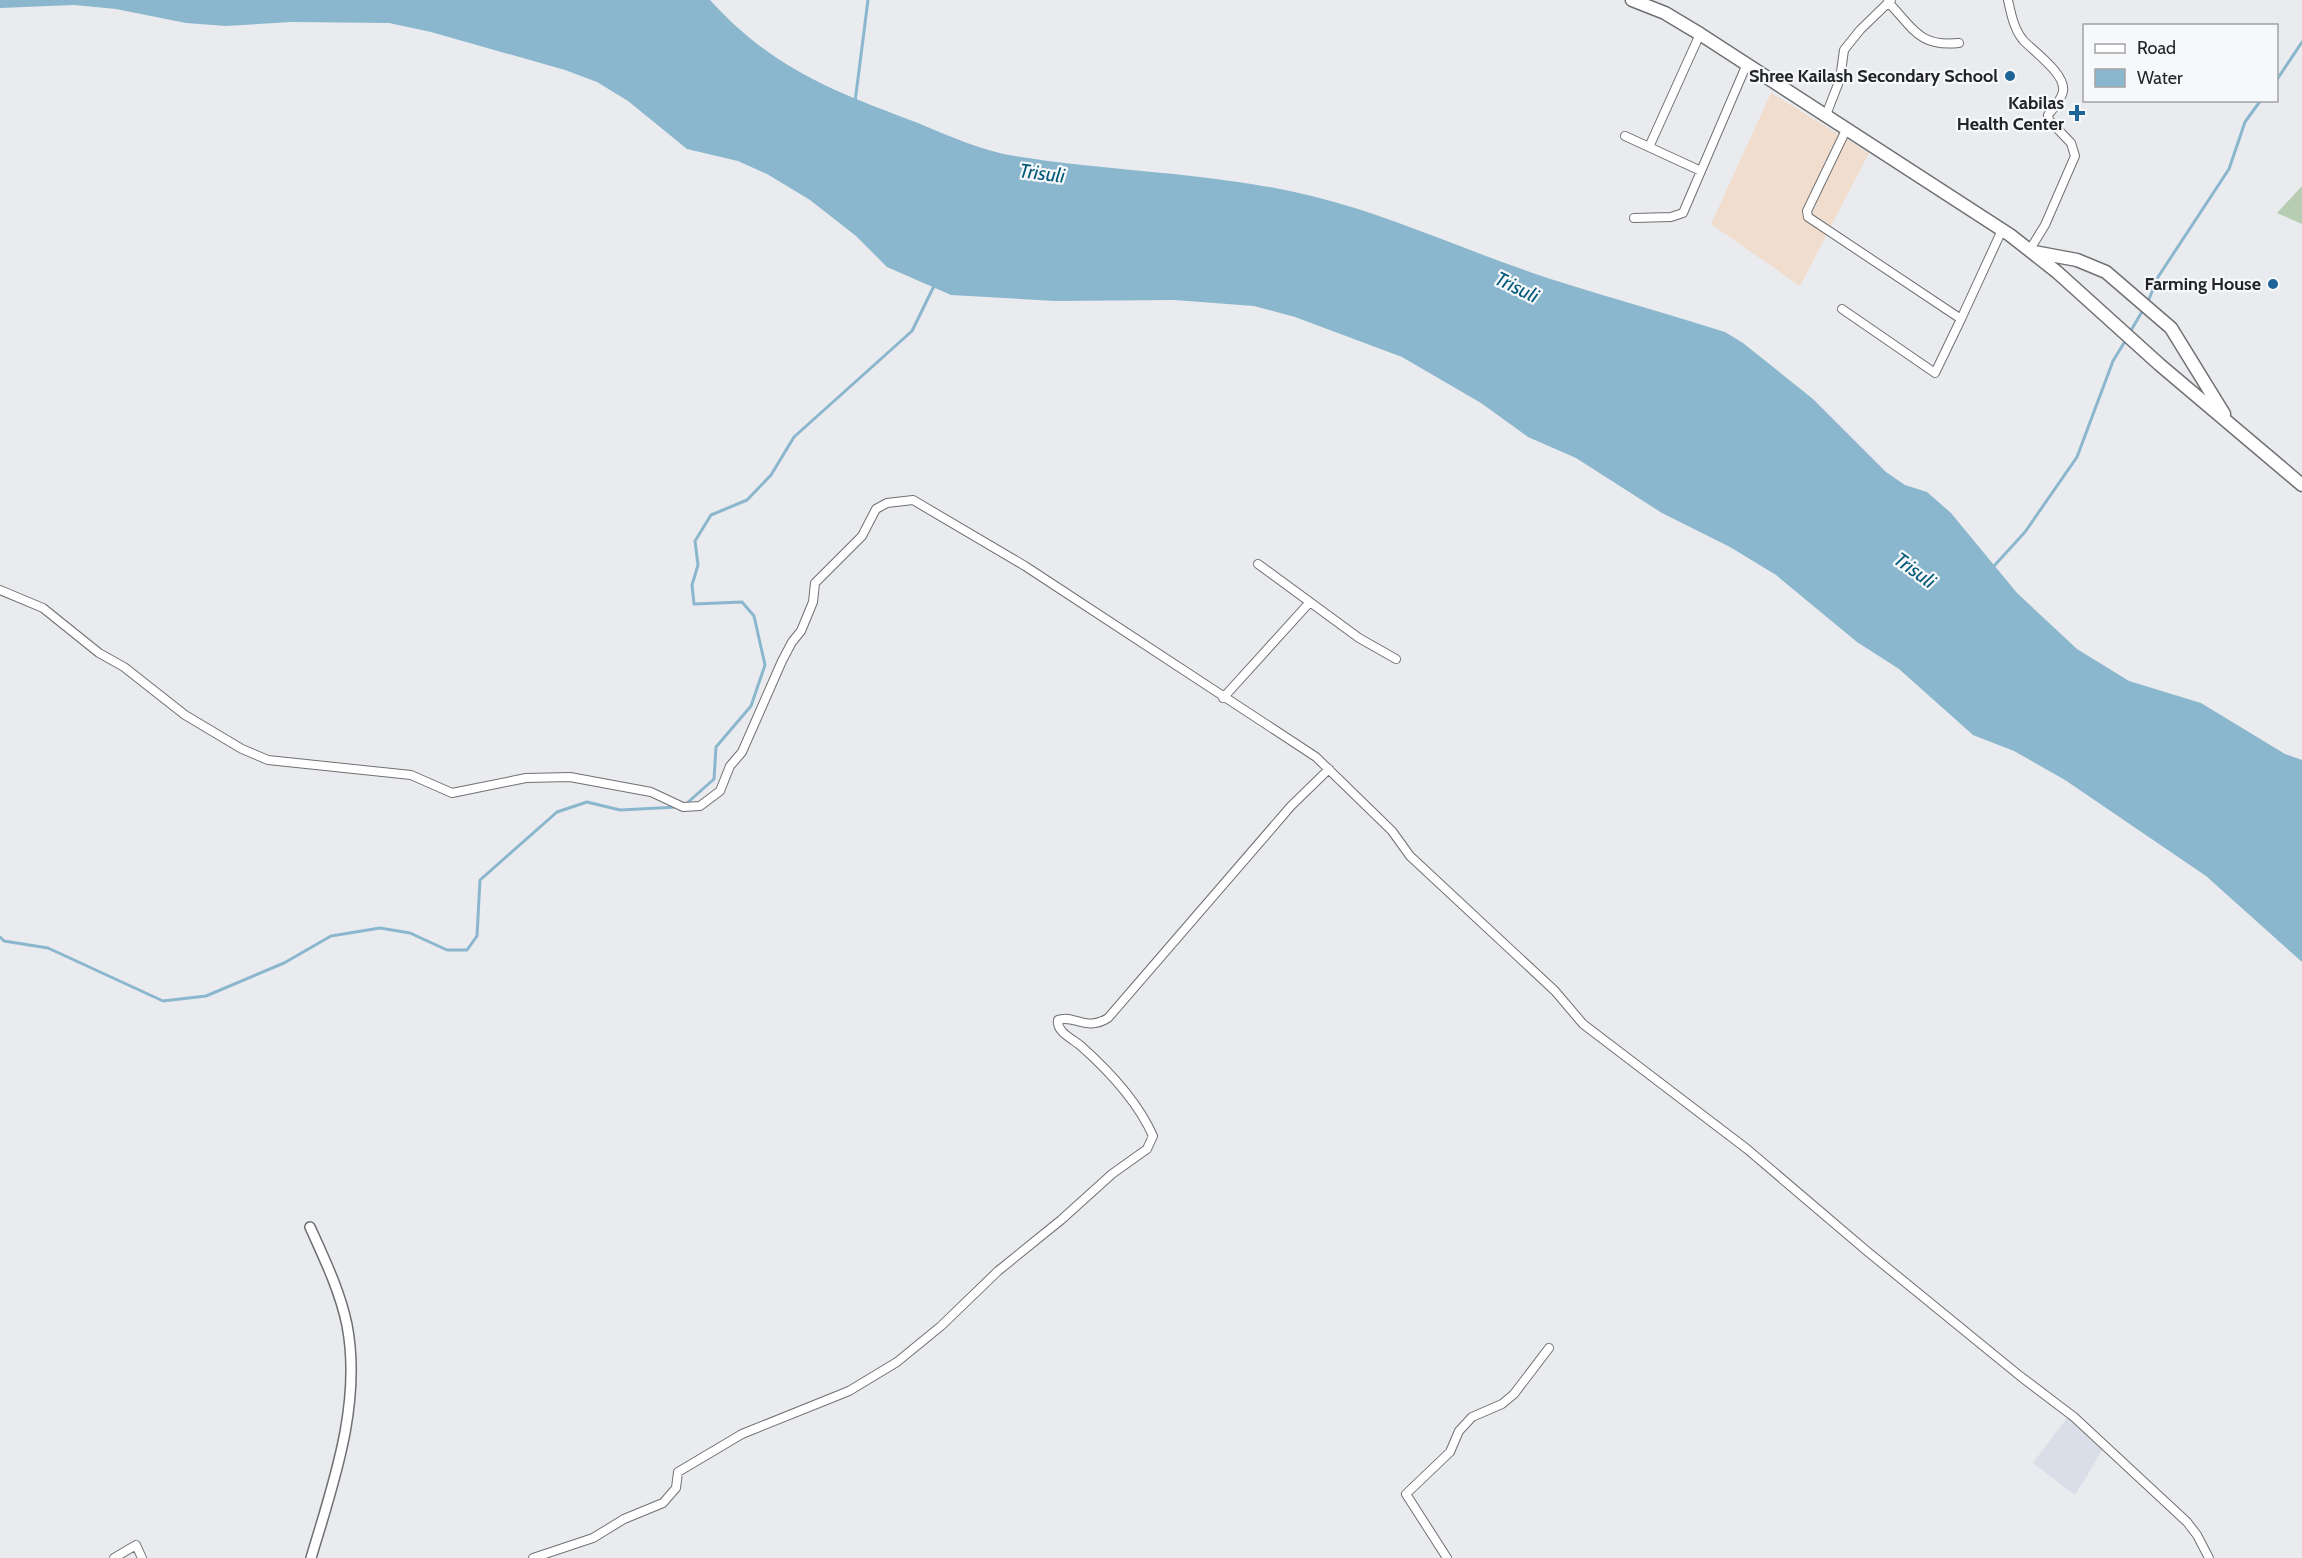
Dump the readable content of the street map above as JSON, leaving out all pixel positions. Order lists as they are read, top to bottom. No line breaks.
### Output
{"water":["Trisuli"],"places":{"other":["Shree Kailash Secondary School","Farming House"],"health":["Kabilas Health Center"]},"legend":["Road","Water"]}
